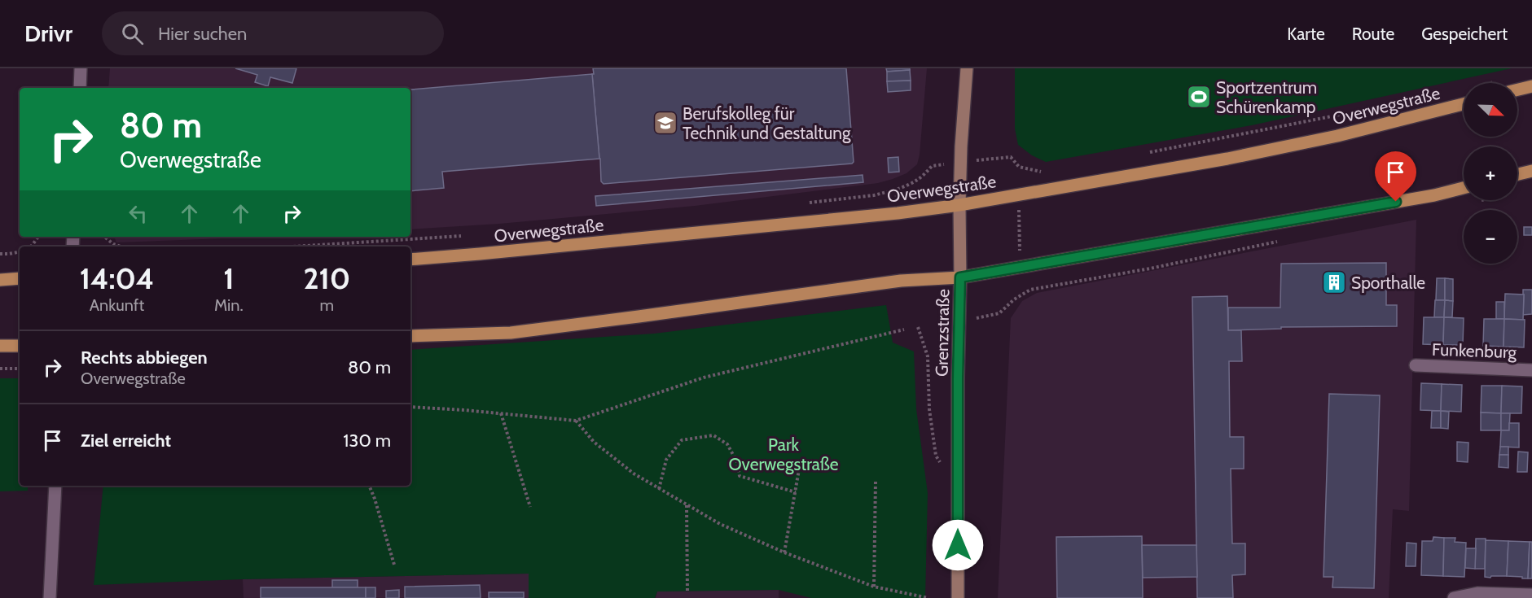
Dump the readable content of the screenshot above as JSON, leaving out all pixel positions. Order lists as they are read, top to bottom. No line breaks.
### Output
{"streets":{"main road":["Overwegstraße"],"street":["Grenzstraße","Funkenburg"]},"crossings":[["Overwegstraße","Grenzstraße"]],"parks":["Park Overwegstraße"],"places":{"sports":["Sportzentrum Schürenkamp"],"school or university":["Berufskolleg für Technik und Gestaltung"],"building":["Sporthalle"]},"north":"bottom right","page":{"header":"Drivr","search":"Hier suchen","nav":["Karte","Route","Gespeichert"],"map_buttons":["+","−"],"turn":["80 m","Overwegstraße"],"eta":["14:04","Ankunft","1","Min.","210","m"],"list":[{"name":"Rechts abbiegen","note":"Overwegstraße","value":"80 m"},{"name":"Ziel erreicht","value":"130 m"}]}}
